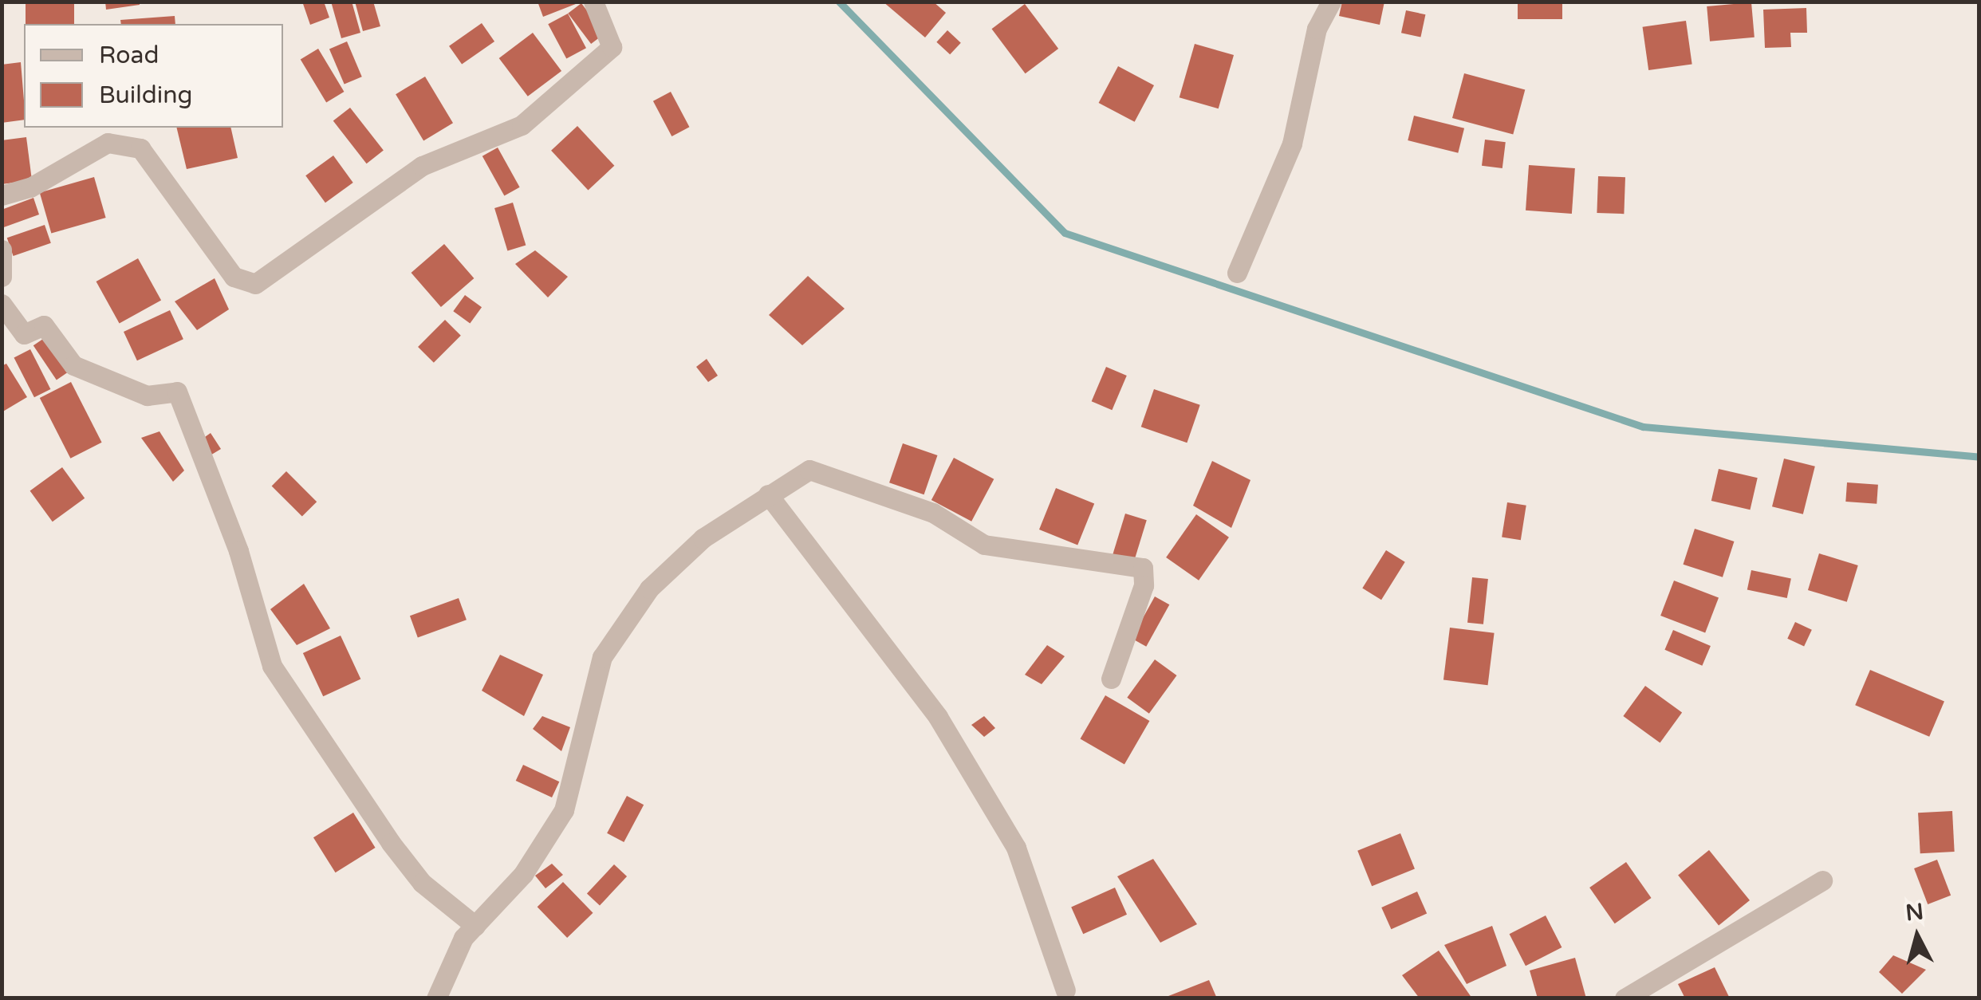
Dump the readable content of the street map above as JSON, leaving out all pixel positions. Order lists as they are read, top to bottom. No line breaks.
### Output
{"legend":["Road","Building"],"north":"top"}
